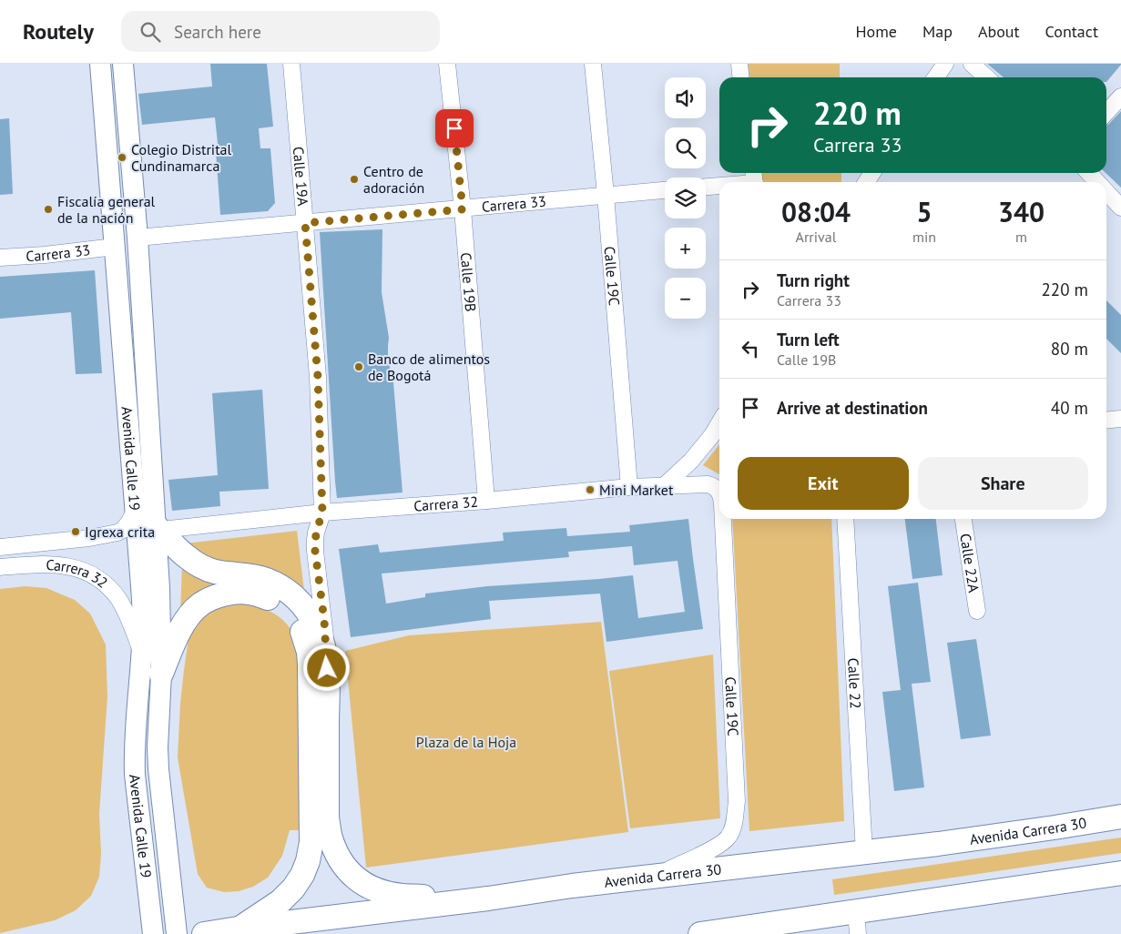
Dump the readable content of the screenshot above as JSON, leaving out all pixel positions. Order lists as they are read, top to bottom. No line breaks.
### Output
{"streets":{"highway":["Avenida Carrera 30"],"main road":["Avenida Calle 19"],"street":["Calle 19A","Carrera 33","Calle 19C","Calle 19B","Carrera 32","Calle 22A","Calle 22"]},"crossings":[["Calle 19A","Carrera 33"],["Calle 19A","Carrera 32"],["Carrera 33","Calle 19C"],["Carrera 33","Calle 19B"],["Carrera 33","Avenida Calle 19"],["Calle 19C","Carrera 32"],["Calle 19C","Avenida Carrera 30"],["Calle 19B","Carrera 32"],["Avenida Calle 19","Carrera 32"],["Calle 22","Avenida Carrera 30"]],"parks":["Plaza de la Hoja"],"places":["Colegio Distrital Cundinamarca","Centro de adoración","Fiscalía general de la nación","Banco de alimentos de Bogotá","Mini Market","Igrexa crita"],"page":{"header":"Routely","search":"Search here","nav":["Home","Map","About","Contact"],"map_buttons":["+","−"],"turn":["220 m","Carrera 33"],"eta":["08:04","Arrival","5","min","340","m"],"list":[{"name":"Turn right","note":"Carrera 33","value":"220 m"},{"name":"Turn left","note":"Calle 19B","value":"80 m"},{"name":"Arrive at destination","value":"40 m"}],"buttons":["Exit","Share"]}}
